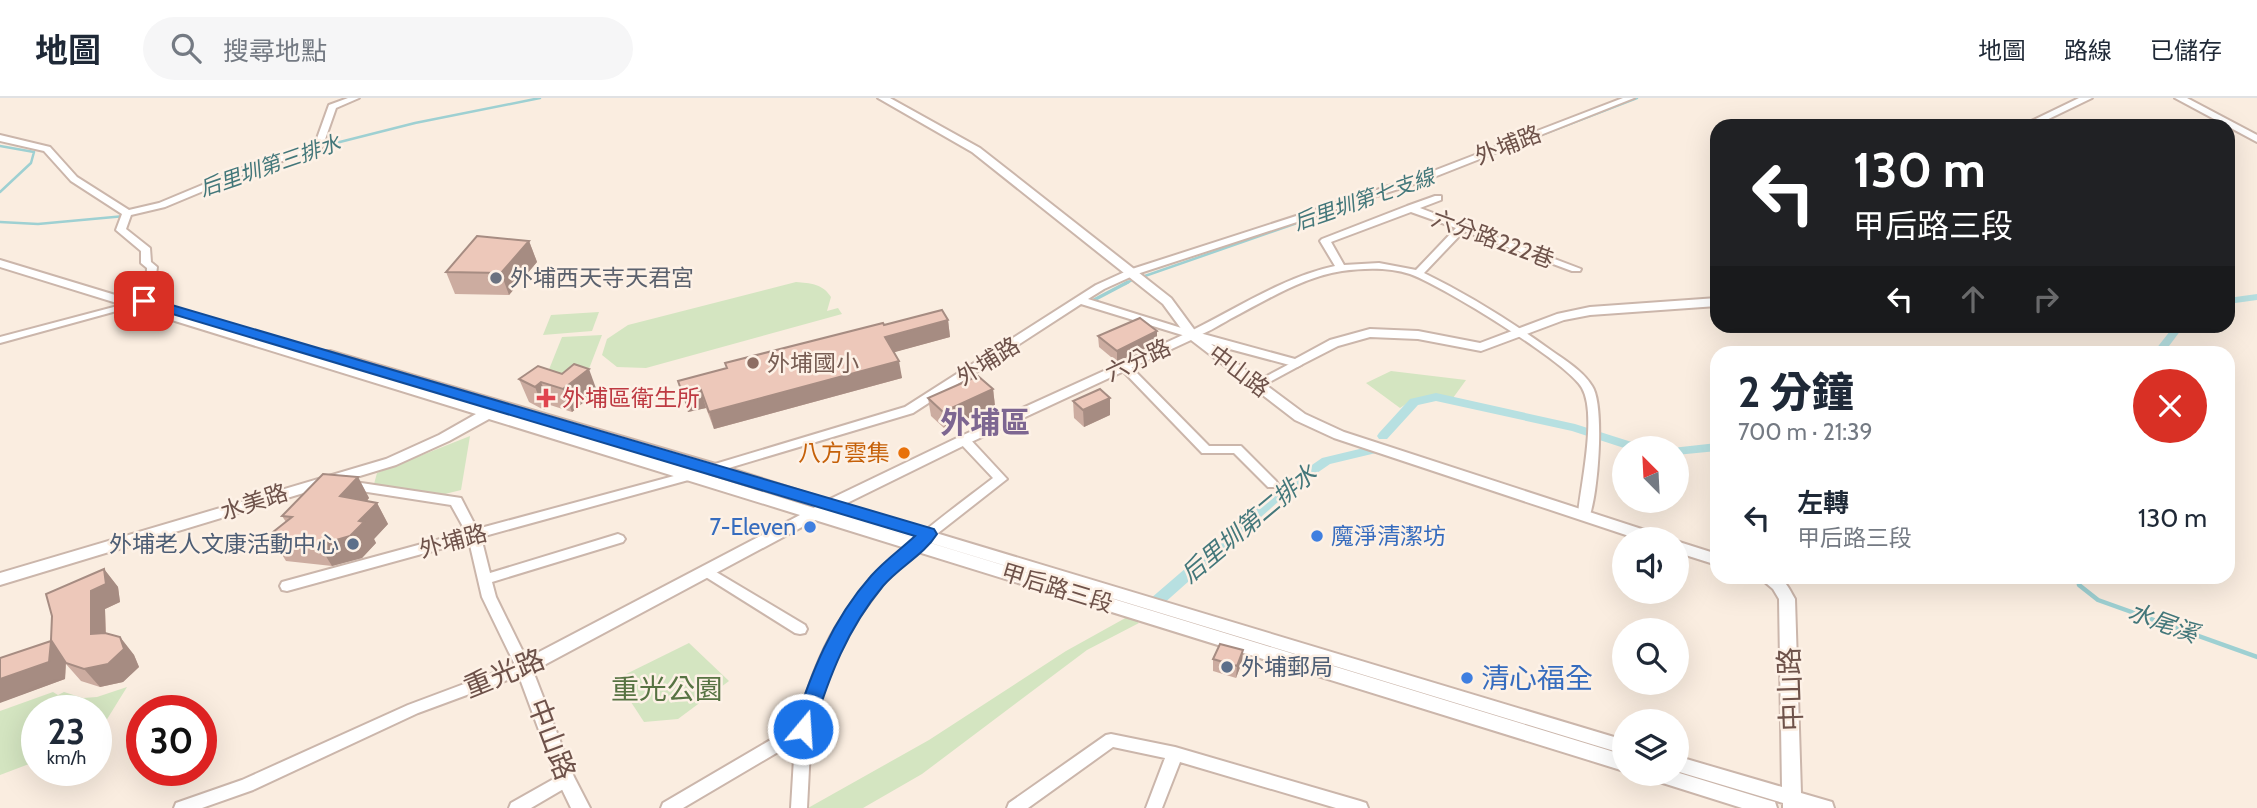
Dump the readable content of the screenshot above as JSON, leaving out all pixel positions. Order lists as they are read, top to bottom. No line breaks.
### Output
{"streets":{"street":["外埔路","六分路222巷","六分路","中山路","水美路","甲后路三段","重光路"]},"crossings":[["外埔路","中山路"],["外埔路","甲后路三段"],["六分路","中山路"],["六分路","甲后路三段"],["六分路","重光路"],["中山路","重光路"],["水美路","甲后路三段"],["甲后路三段","重光路"]],"districts":["外埔區"],"water":["后里圳第三排水","后里圳第七支線","后里圳第二排水","水尾溪"],"parks":["重光公園"],"places":{"other":["外埔西天寺天君宮","外埔國小","八方雲集","7-Eleven","魔淨清潔坊","外埔老人文康活動中心","外埔郵局","清心福全"],"health":["外埔區衛生所"]},"north":"top left","page":{"header":"地圖","search":"搜尋地點","nav":["地圖","路線","已儲存"],"turn":["130 m","甲后路三段"],"heading":["2 分鐘","700 m · 21:39"],"list":[{"name":"左轉","note":"甲后路三段","value":"130 m"}],"speed":"23 km/h","limit":"30"}}
